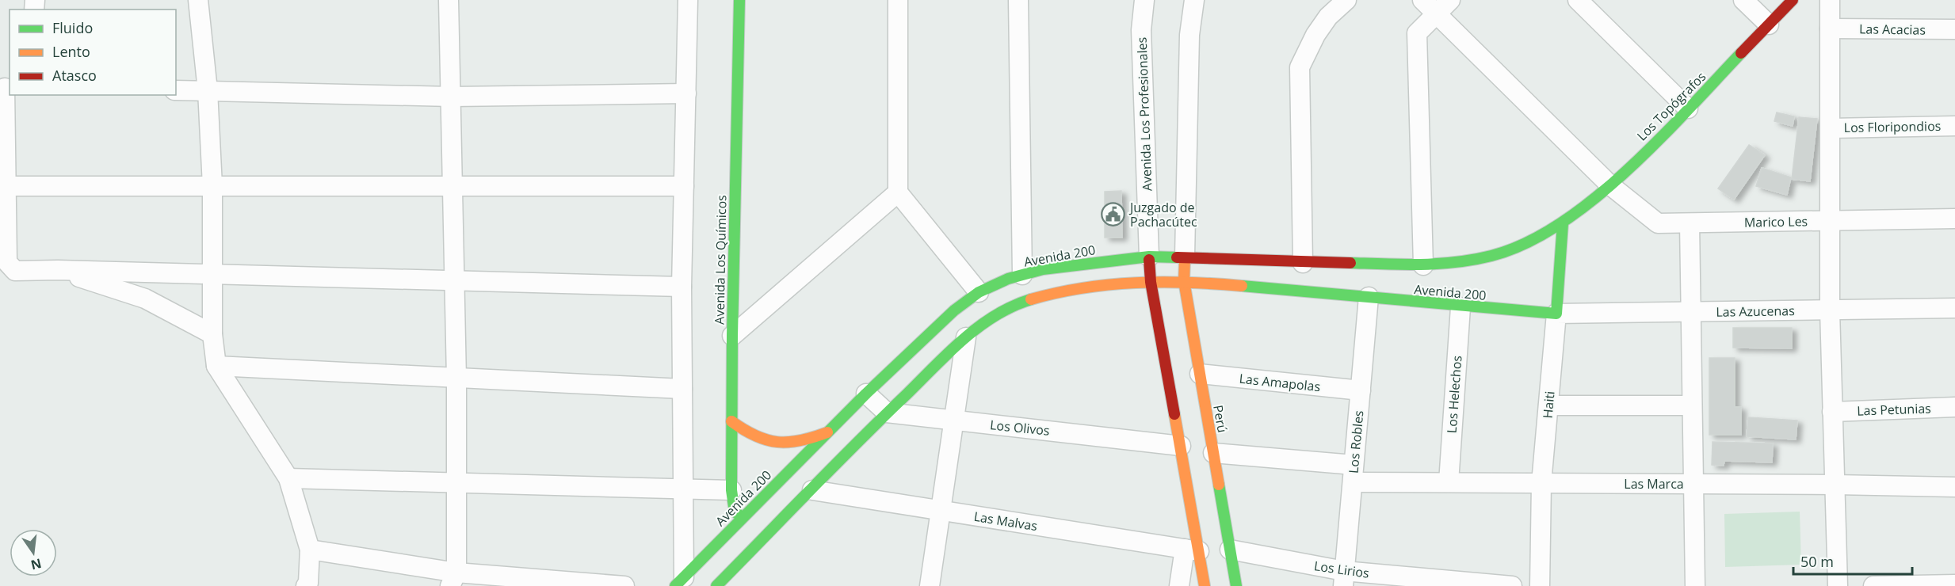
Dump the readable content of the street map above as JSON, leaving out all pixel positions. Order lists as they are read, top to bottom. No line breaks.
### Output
{"streets":{"main road":["Los Topógrafos","Avenida 200","Avenida Los Químicos","Haiti","Perú"],"street":["Las Acacias","Avenida Los Profesionales","Los Floripondios","Marico Les","Las Azucenas","Las Amapolas","Los Helechos","Las Petunias","Los Olivos","Los Robles","Las Marca","Las Malvas","Los Lirios"]},"crossings":[["Los Topógrafos","Marico Les"],["Los Topógrafos","Avenida 200"],["Los Topógrafos","Haiti"],["Avenida Los Profesionales","Avenida 200"],["Avenida 200","Avenida Los Químicos"],["Avenida 200","Las Azucenas"],["Avenida 200","Los Helechos"],["Avenida 200","Haiti"],["Avenida 200","Perú"],["Avenida 200","Los Olivos"],["Avenida 200","Los Robles"],["Avenida 200","Las Malvas"],["Las Azucenas","Haiti"],["Las Amapolas","Perú"],["Las Amapolas","Los Robles"],["Los Helechos","Las Marca"],["Haiti","Las Marca"],["Perú","Los Lirios"],["Los Robles","Las Marca"],["Los Robles","Los Lirios"]],"places":{"public building":["Juzgado de Pachacútec"]},"legend":["Fluido","Lento","Atasco"],"scale_bar":"50 m","north":"bottom"}
